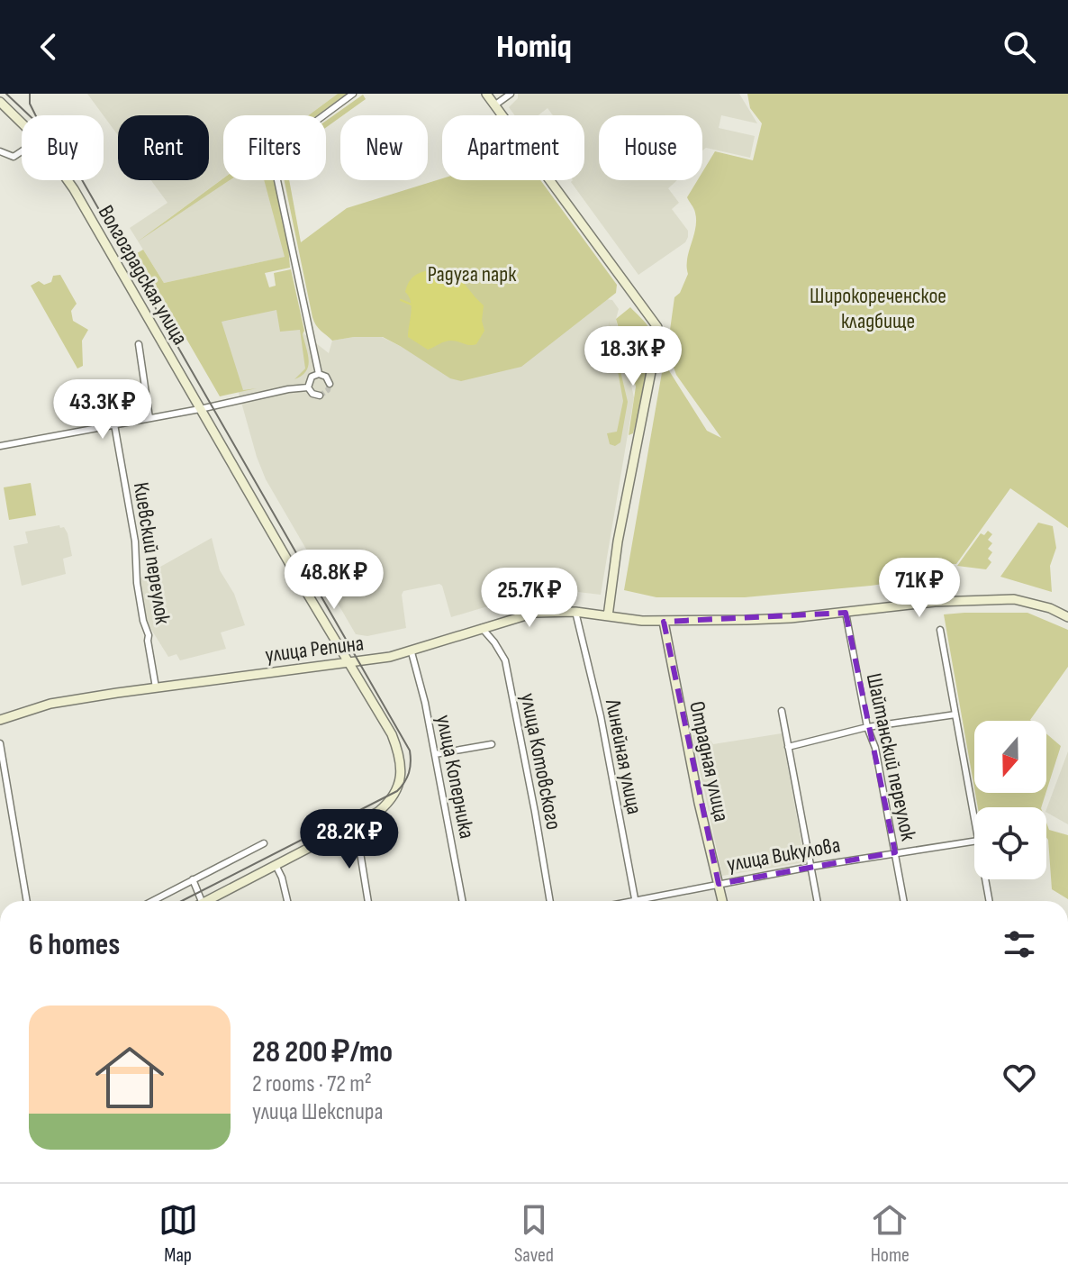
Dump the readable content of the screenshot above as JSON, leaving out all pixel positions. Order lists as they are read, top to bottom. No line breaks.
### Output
{"streets":{"street":["Волгоградская улица","Киевский переулок","улица Репина","Линейная улица","Шайтанский переулок","улица Котовского","Отрадная улица","улица Коперника","улица Викулова"]},"crossings":[["Волгоградская улица","улица Репина"],["Киевский переулок","улица Репина"],["улица Репина","Линейная улица"],["улица Репина","Шайтанский переулок"],["улица Репина","улица Котовского"],["улица Репина","Отрадная улица"],["улица Репина","улица Коперника"],["Линейная улица","улица Викулова"],["Шайтанский переулок","улица Викулова"],["Отрадная улица","улица Викулова"]],"parks":["Радуга парк","Широкореченское кладбище"],"north":"bottom","page":{"header":"Homiq","chip":["Buy","Rent","Filters","New","Apartment","House"],"price":["18.3K ₽","43.3K ₽","48.8K ₽","71K ₽","25.7K ₽","28.2K ₽"],"heading":"6 homes","list":[{"name":"28 200 ₽/mo","note":"2 rooms · 72 m² · улица Шекспира"}],"tabs":["Map","Saved","Home"]}}
